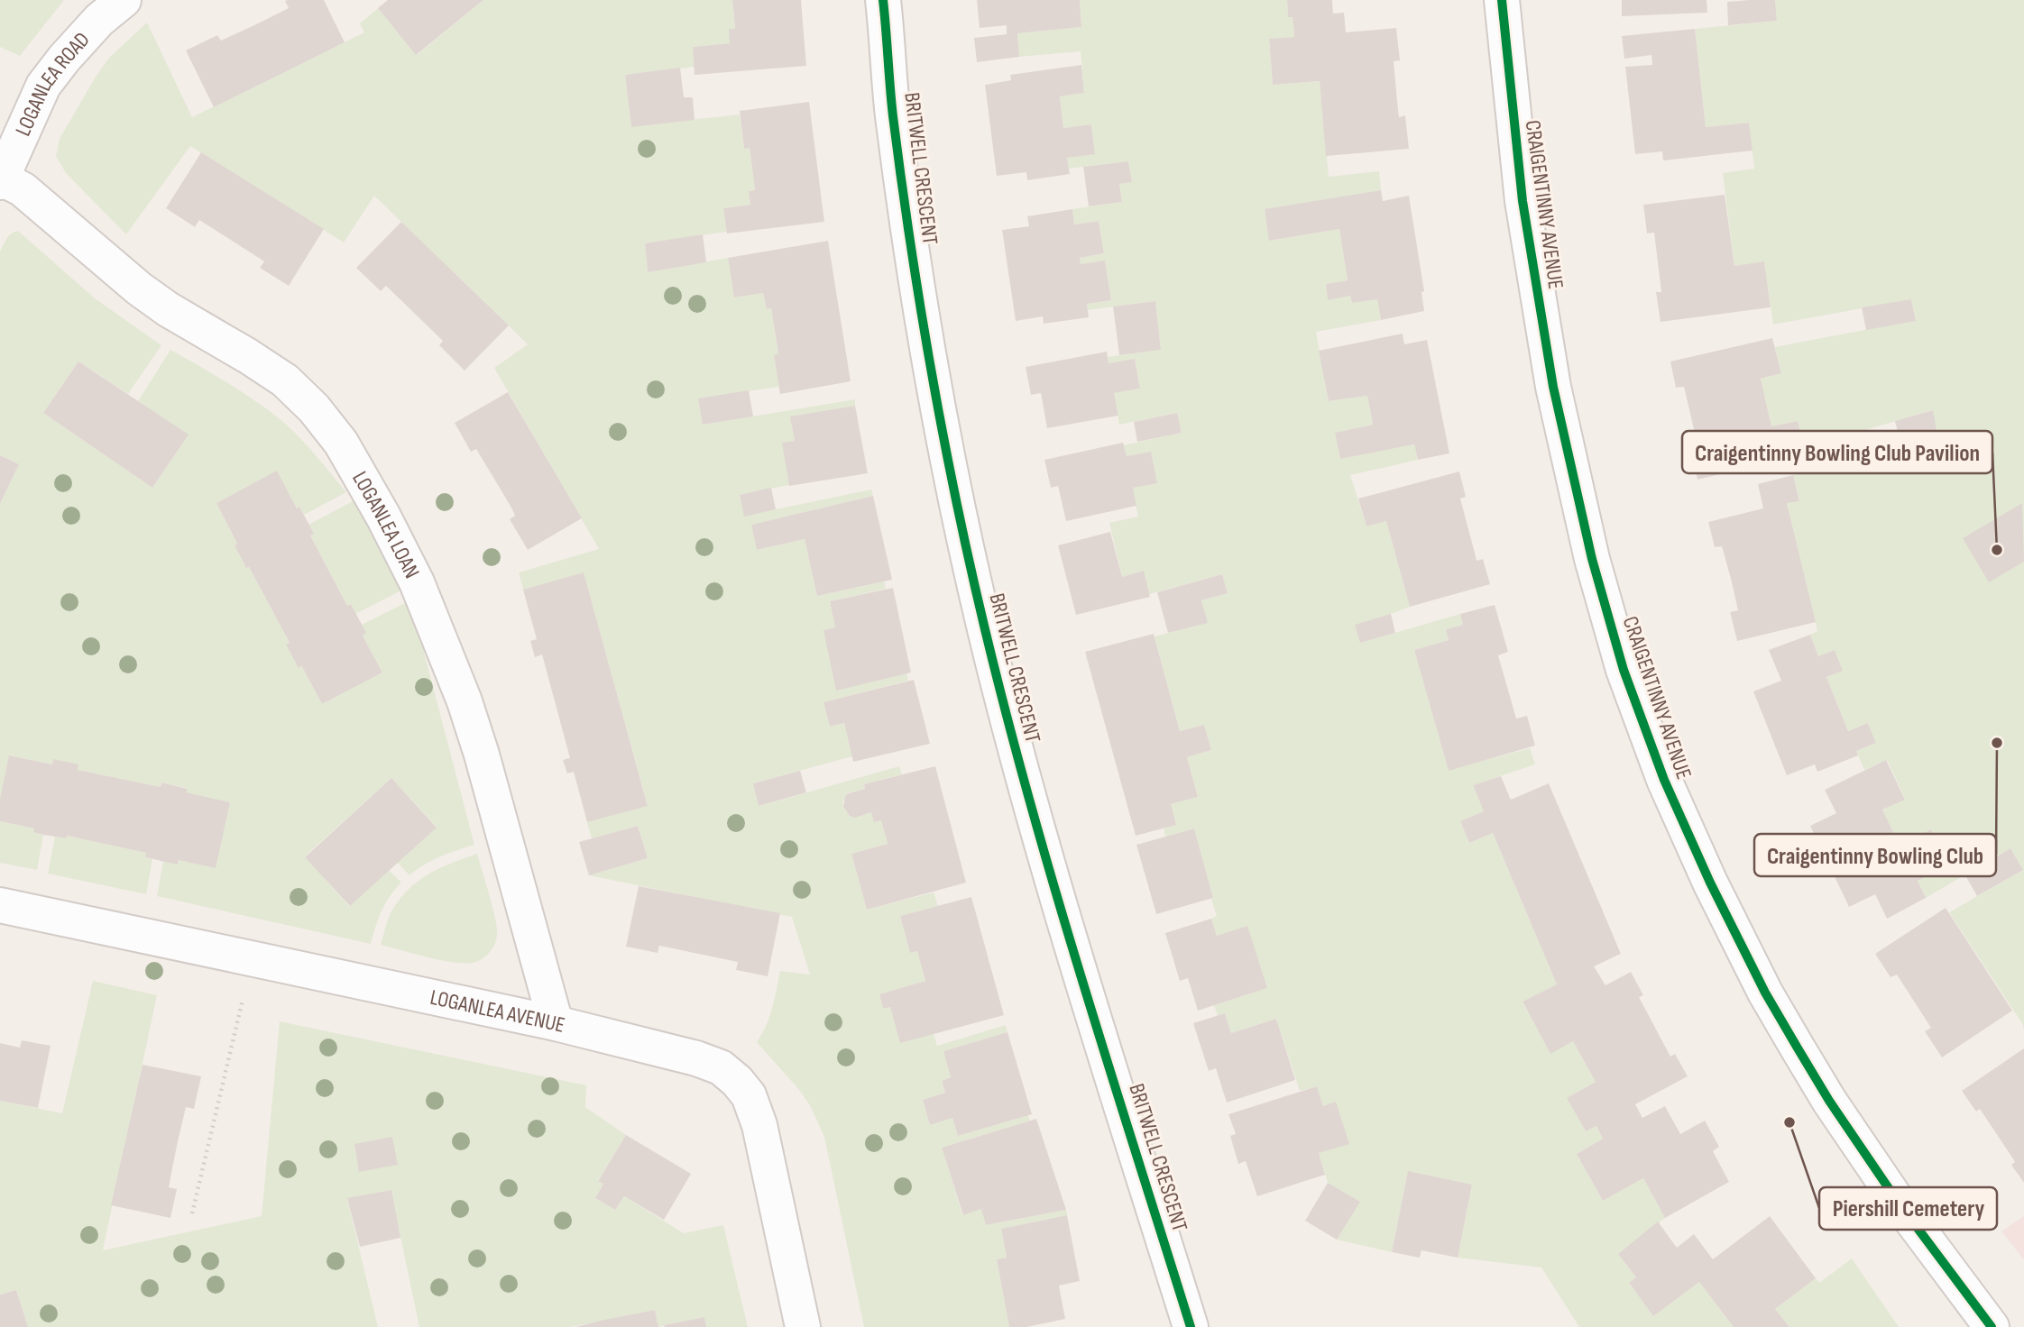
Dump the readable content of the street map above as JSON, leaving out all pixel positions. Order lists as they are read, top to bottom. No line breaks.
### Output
{"streets":{"street":["LOGANLEA ROAD","BRITWELL CRESCENT","CRAIGENTINNY AVENUE","LOGANLEA LOAN","LOGANLEA AVENUE"]},"crossings":[["LOGANLEA ROAD","LOGANLEA LOAN"],["LOGANLEA LOAN","LOGANLEA AVENUE"]],"places":["Craigentinny Bowling Club Pavilion","Craigentinny Bowling Club","Piershill Cemetery"]}
